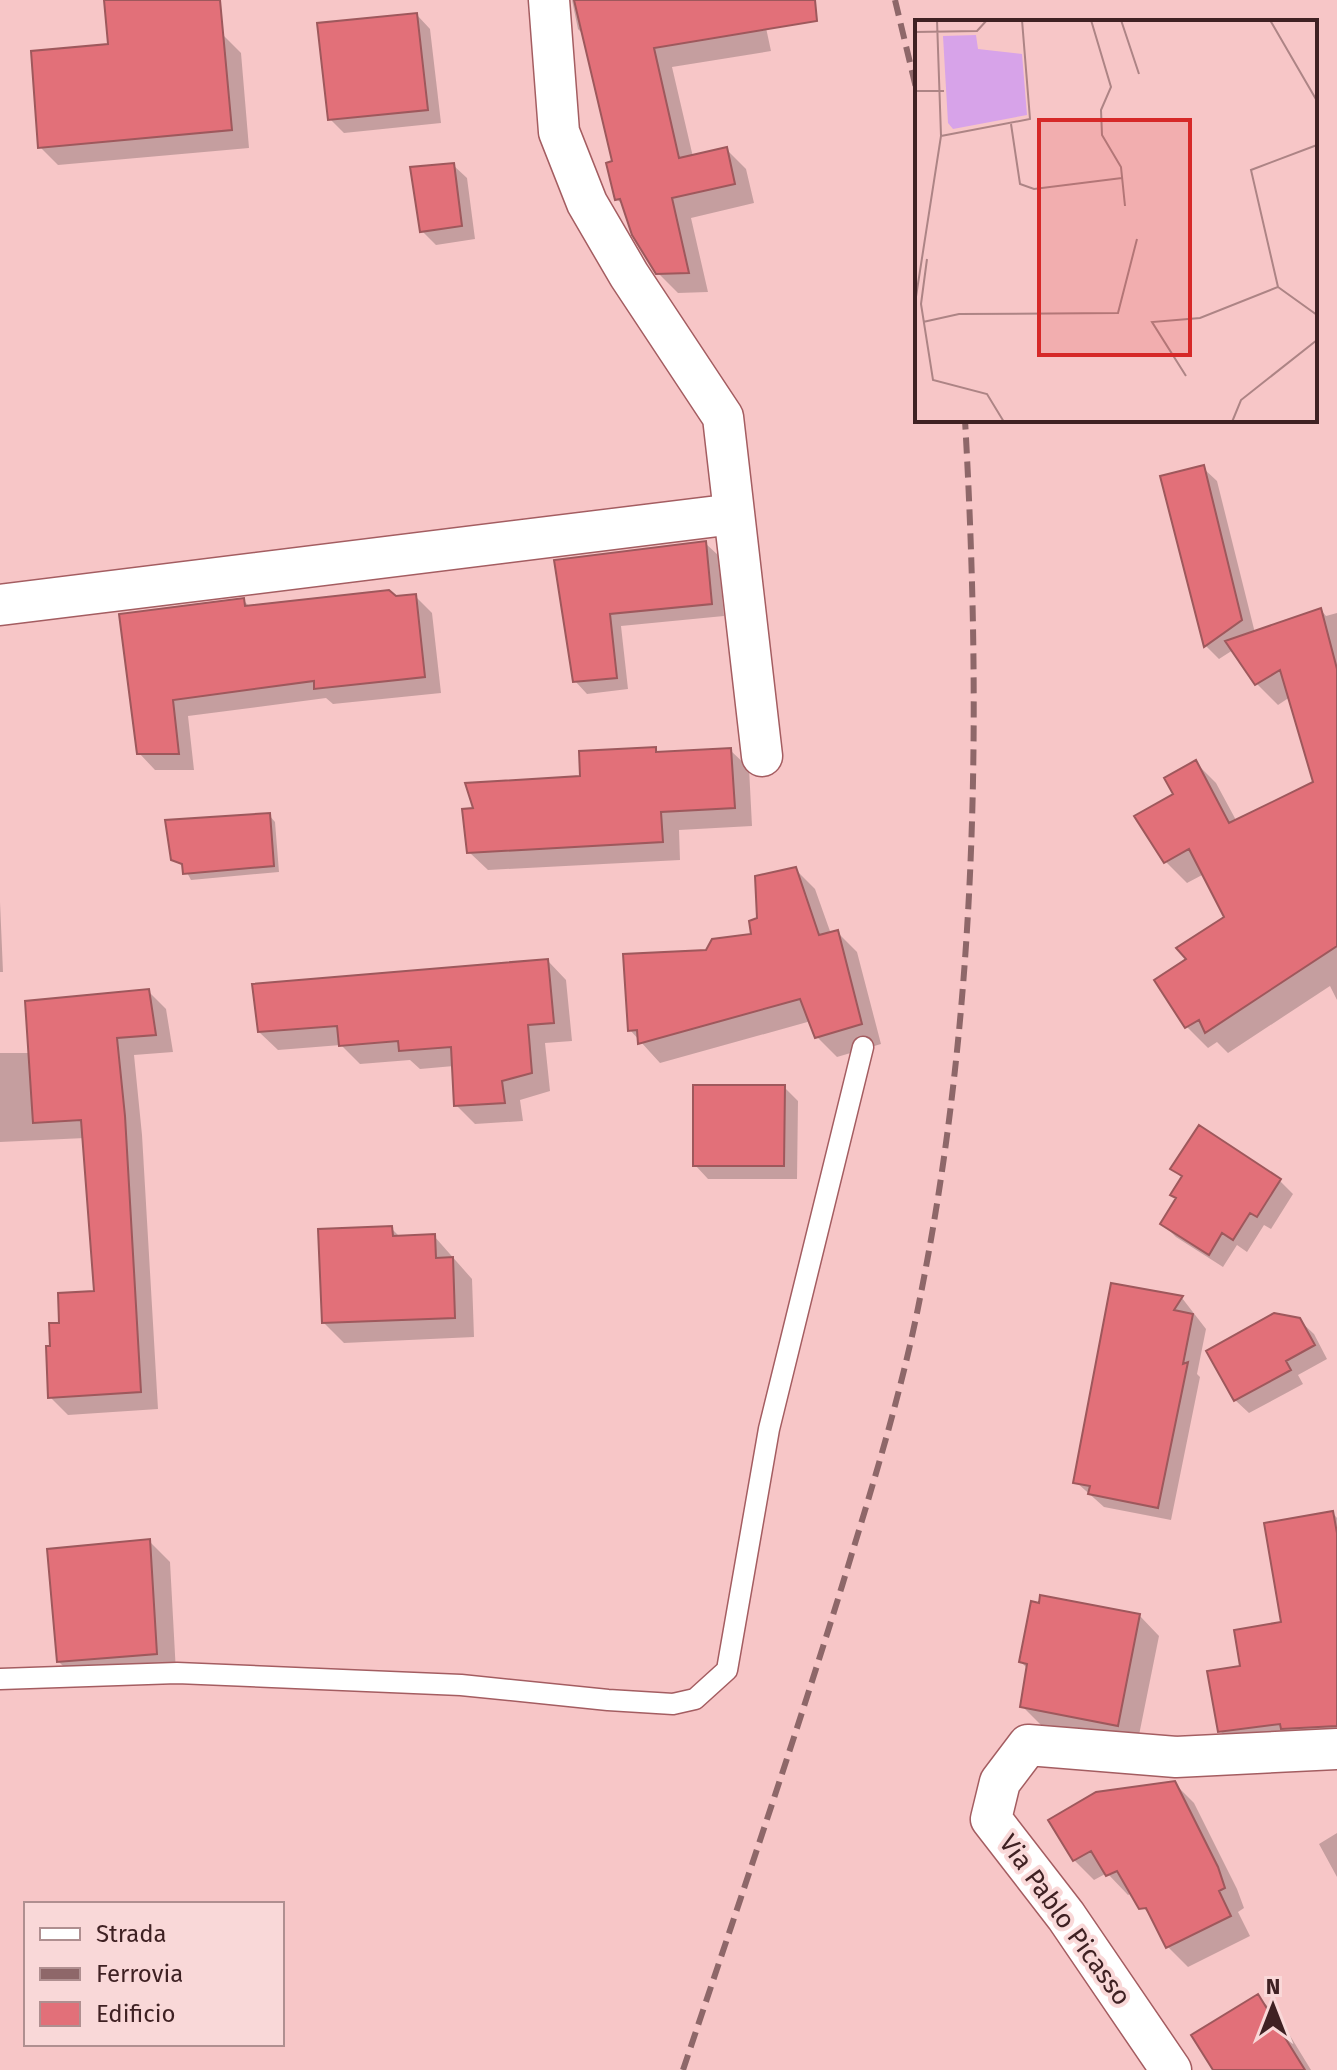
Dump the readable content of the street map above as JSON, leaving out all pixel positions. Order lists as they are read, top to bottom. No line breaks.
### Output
{"streets":{"street":["Via Pablo Picasso"]},"legend":["Strada","Ferrovia","Edificio"],"north":"top"}
